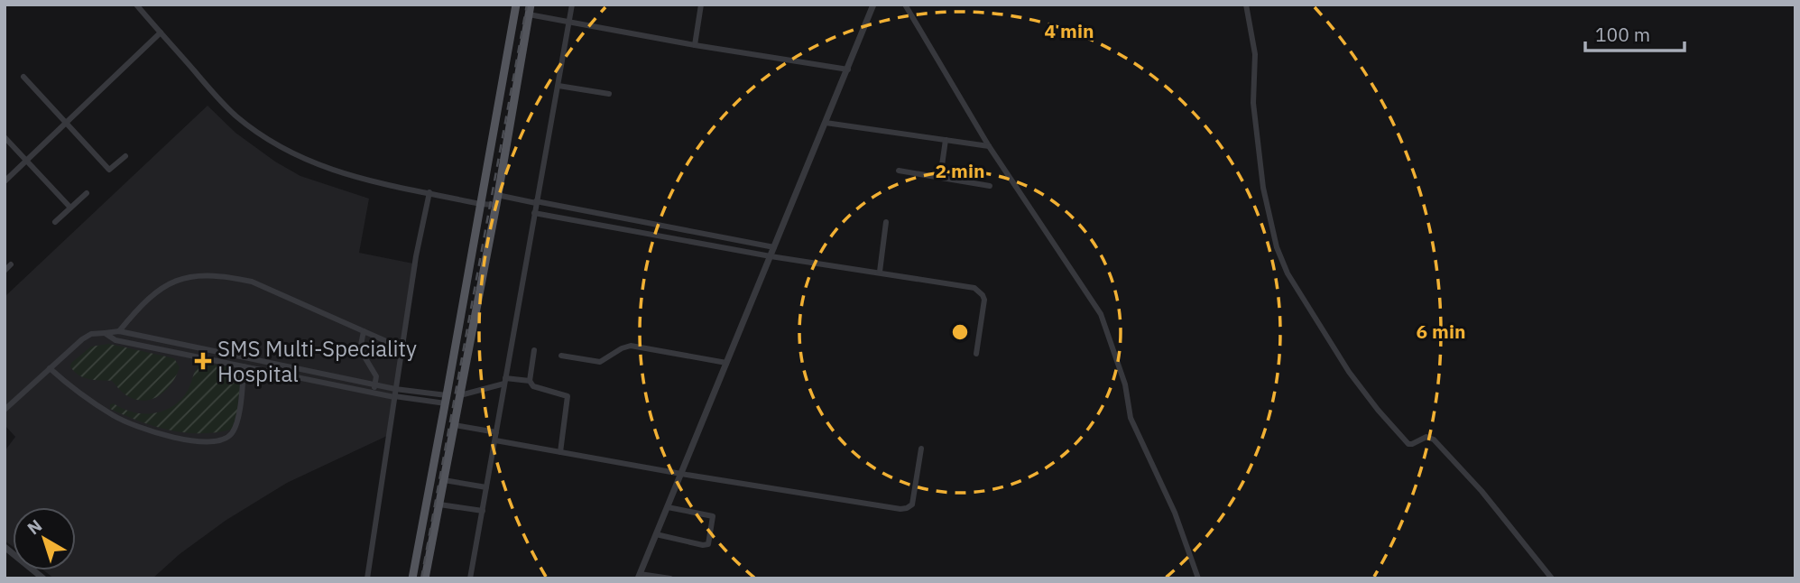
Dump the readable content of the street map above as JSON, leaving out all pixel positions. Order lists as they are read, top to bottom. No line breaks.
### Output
{"places":{"health":["SMS Multi-Speciality Hospital"]},"scale_bar":"100 m","north":"top left","rings":["4 min","2 min","6 min"]}
